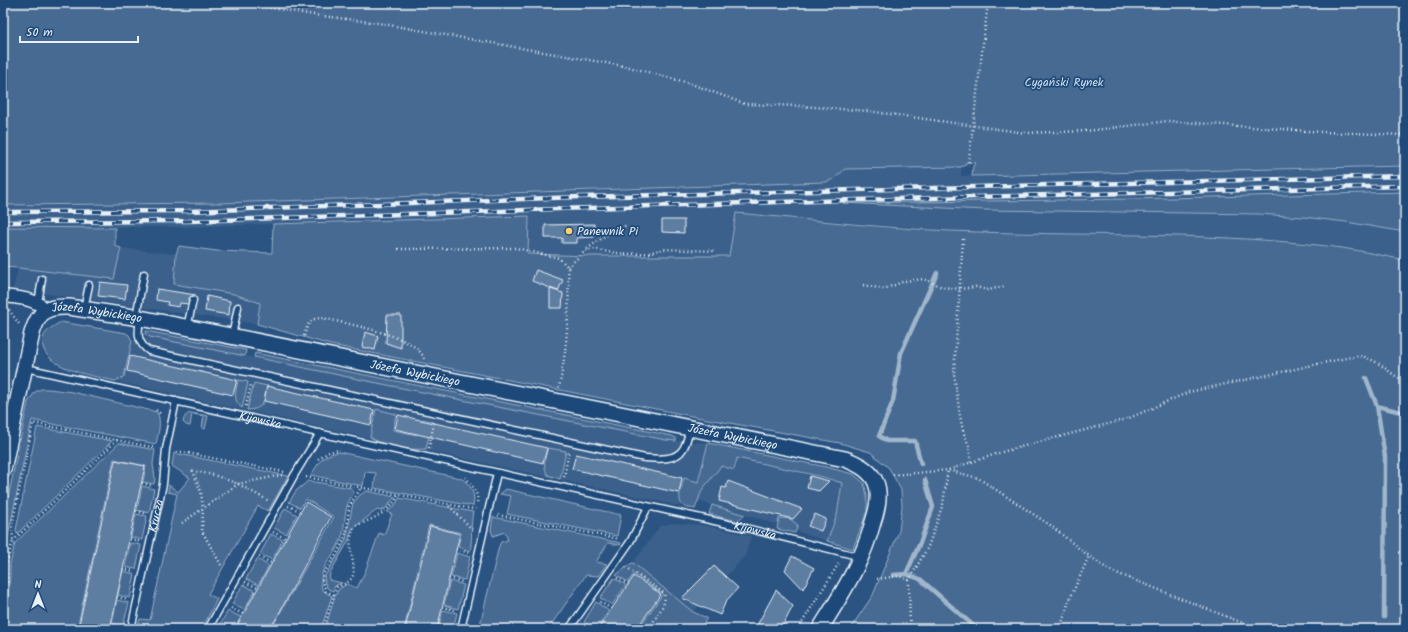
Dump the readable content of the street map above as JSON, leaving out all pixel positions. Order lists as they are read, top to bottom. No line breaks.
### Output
{"streets":{"street":["Józefa Wybickiego"],"lane":["Kijowska","Krucza"]},"crossings":[["Józefa Wybickiego","Kijowska"],["Kijowska","Krucza"]],"parks":["Cygański Rynek"],"places":["Panewnik Pi"],"scale_bar":"50 m","north":"top"}
